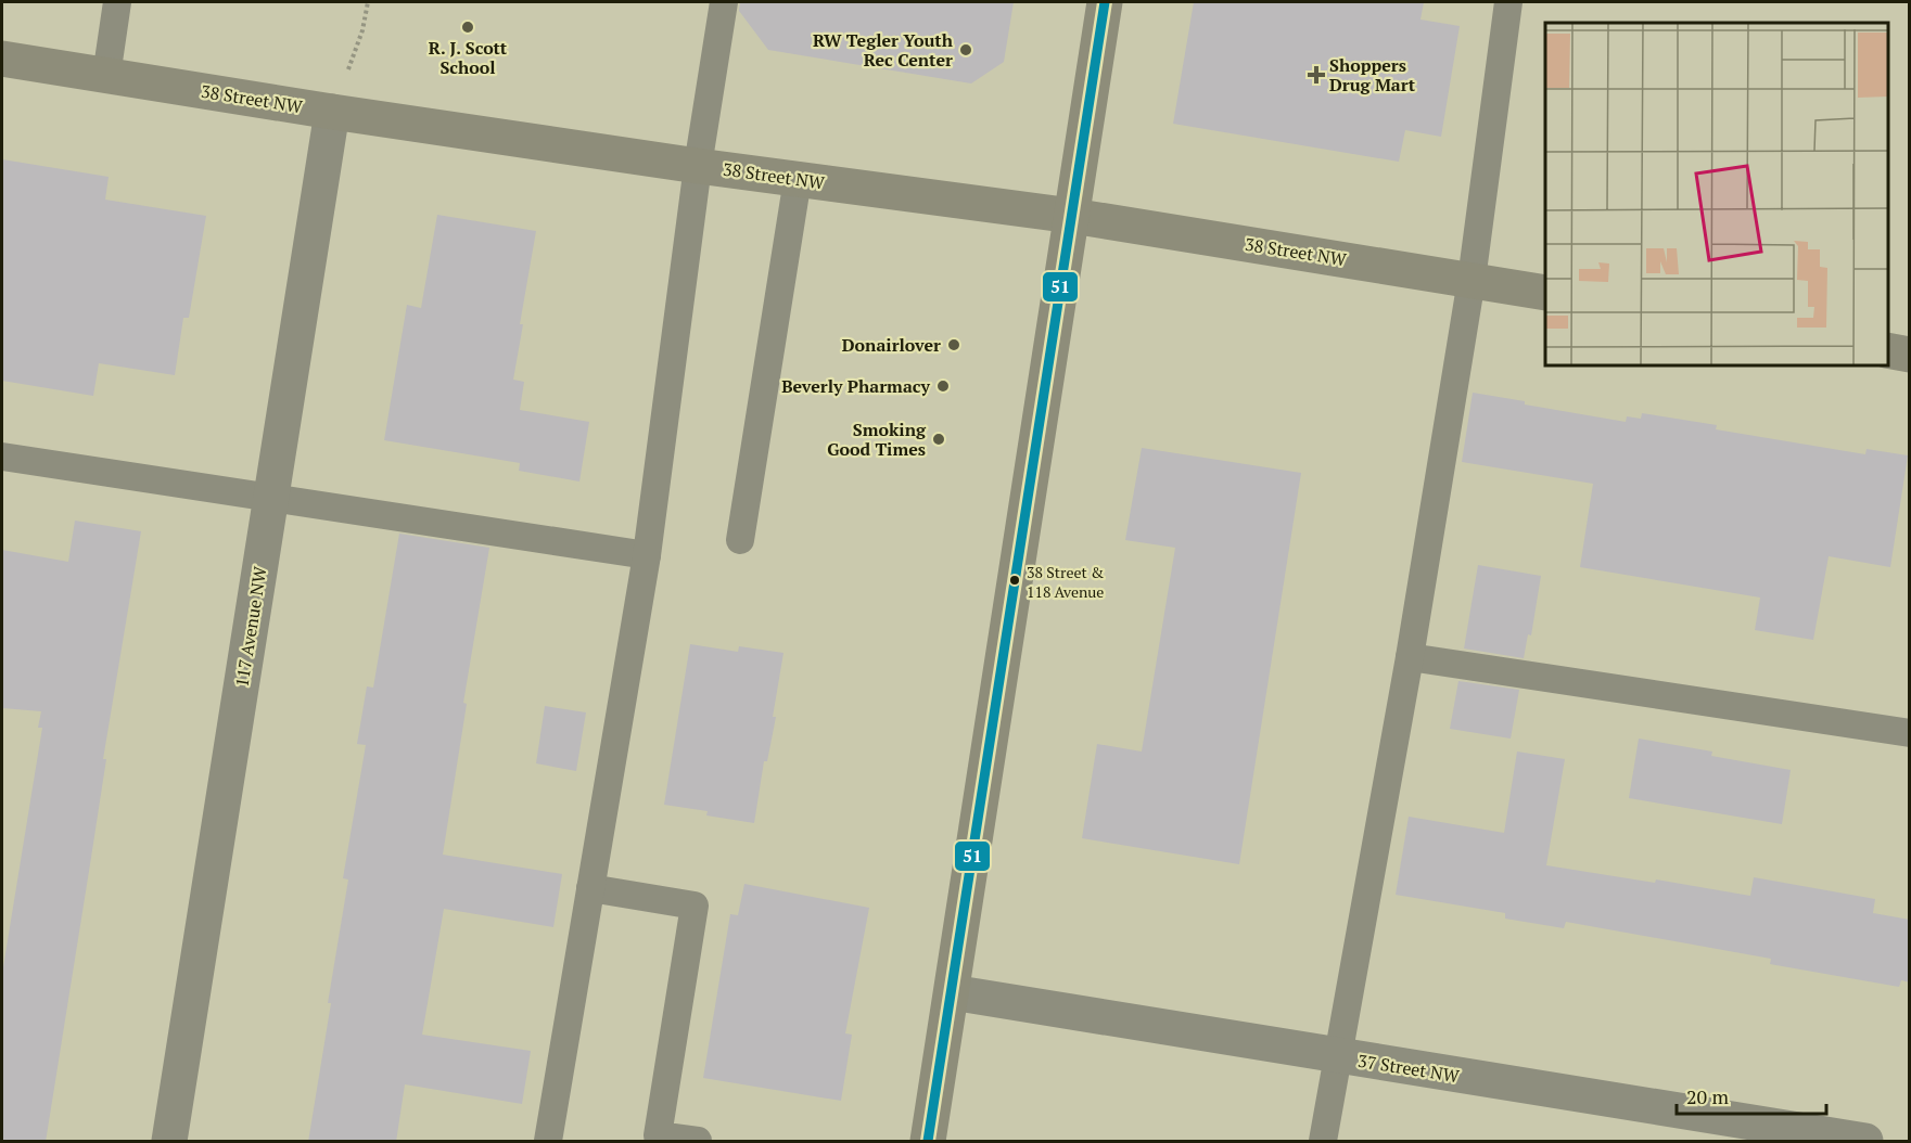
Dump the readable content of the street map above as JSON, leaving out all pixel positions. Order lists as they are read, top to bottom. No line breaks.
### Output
{"streets":{"street":["38 Street NW","117 Avenue NW","37 Street NW"]},"crossings":[["38 Street NW","117 Avenue NW"]],"places":{"other":["R. J. Scott School","RW Tegler Youth Rec Center","Donairlover","Beverly Pharmacy","Smoking Good Times","38 Street & 118 Avenue"],"health":["Shoppers Drug Mart"]},"lines":["transit line 51"],"scale_bar":"20 m"}
